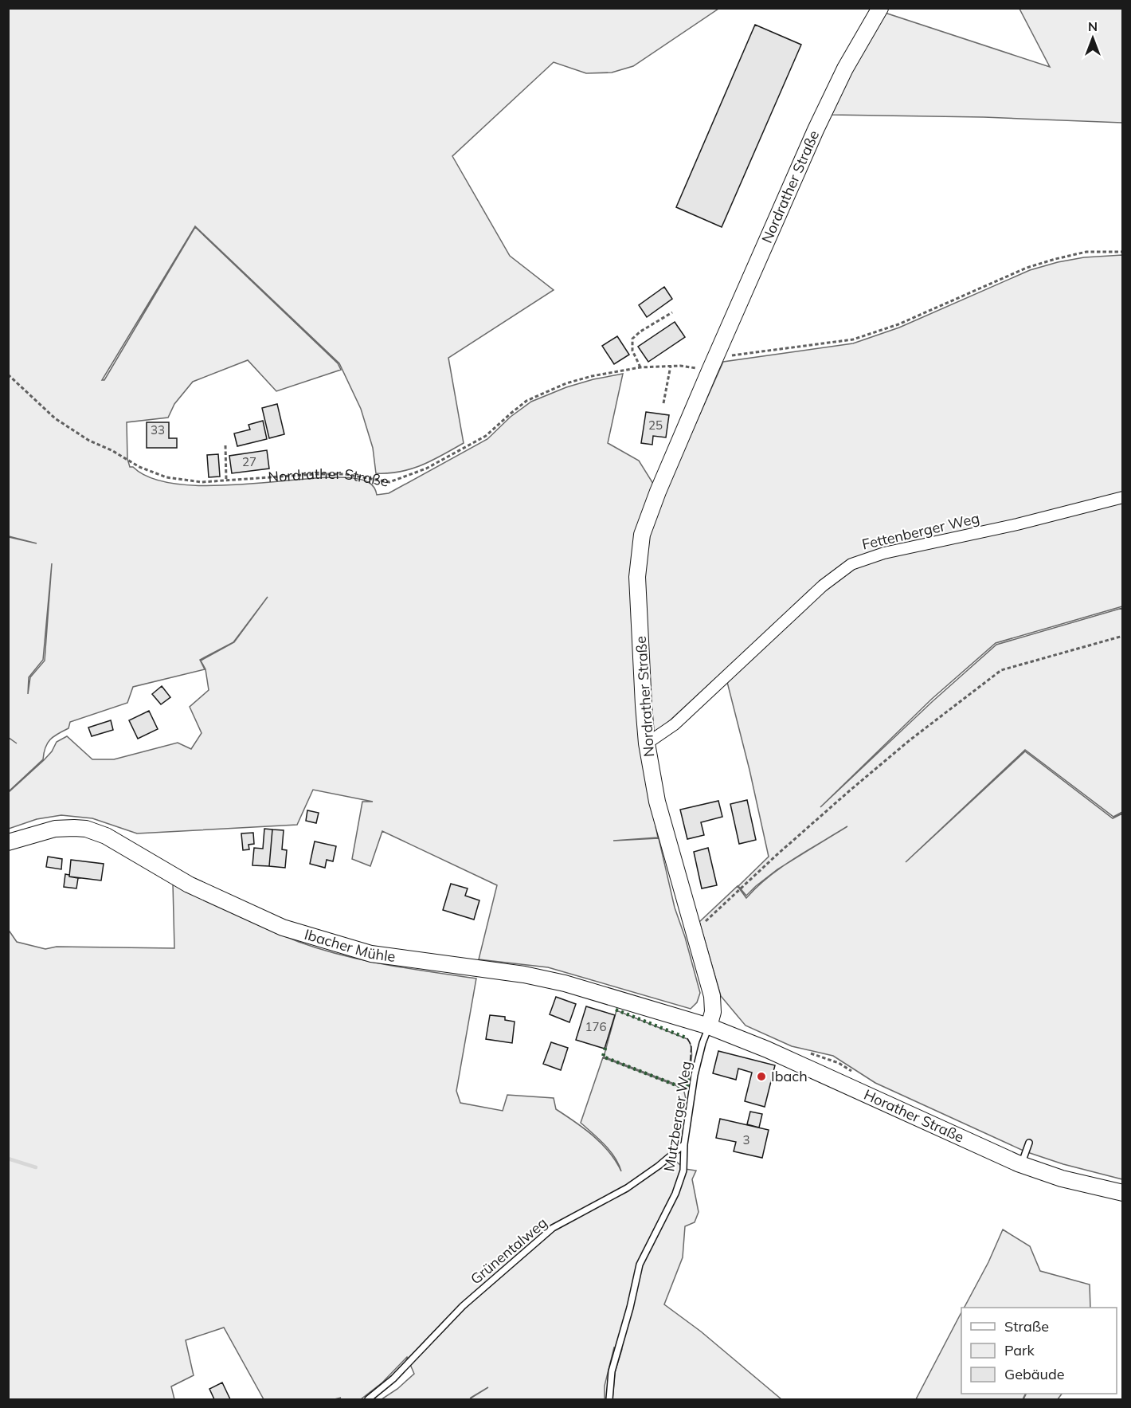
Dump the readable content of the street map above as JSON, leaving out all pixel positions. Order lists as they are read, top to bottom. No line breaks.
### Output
{"streets":{"main road":["Nordrather Straße","Ibacher Mühle","Horather Straße"],"street":["Fettenberger Weg"],"lane":["Mutzberger Weg","Grünentalweg"]},"crossings":[["Nordrather Straße","Fettenberger Weg"],["Nordrather Straße","Ibacher Mühle"],["Nordrather Straße","Horather Straße"],["Nordrather Straße","Mutzberger Weg"],["Ibacher Mühle","Horather Straße"],["Ibacher Mühle","Mutzberger Weg"],["Horather Straße","Mutzberger Weg"],["Mutzberger Weg","Grünentalweg"]],"places":["Ibach"],"house_numbers":["25","33","27","176","3"],"legend":["Straße","Park","Gebäude"],"north":"top"}
